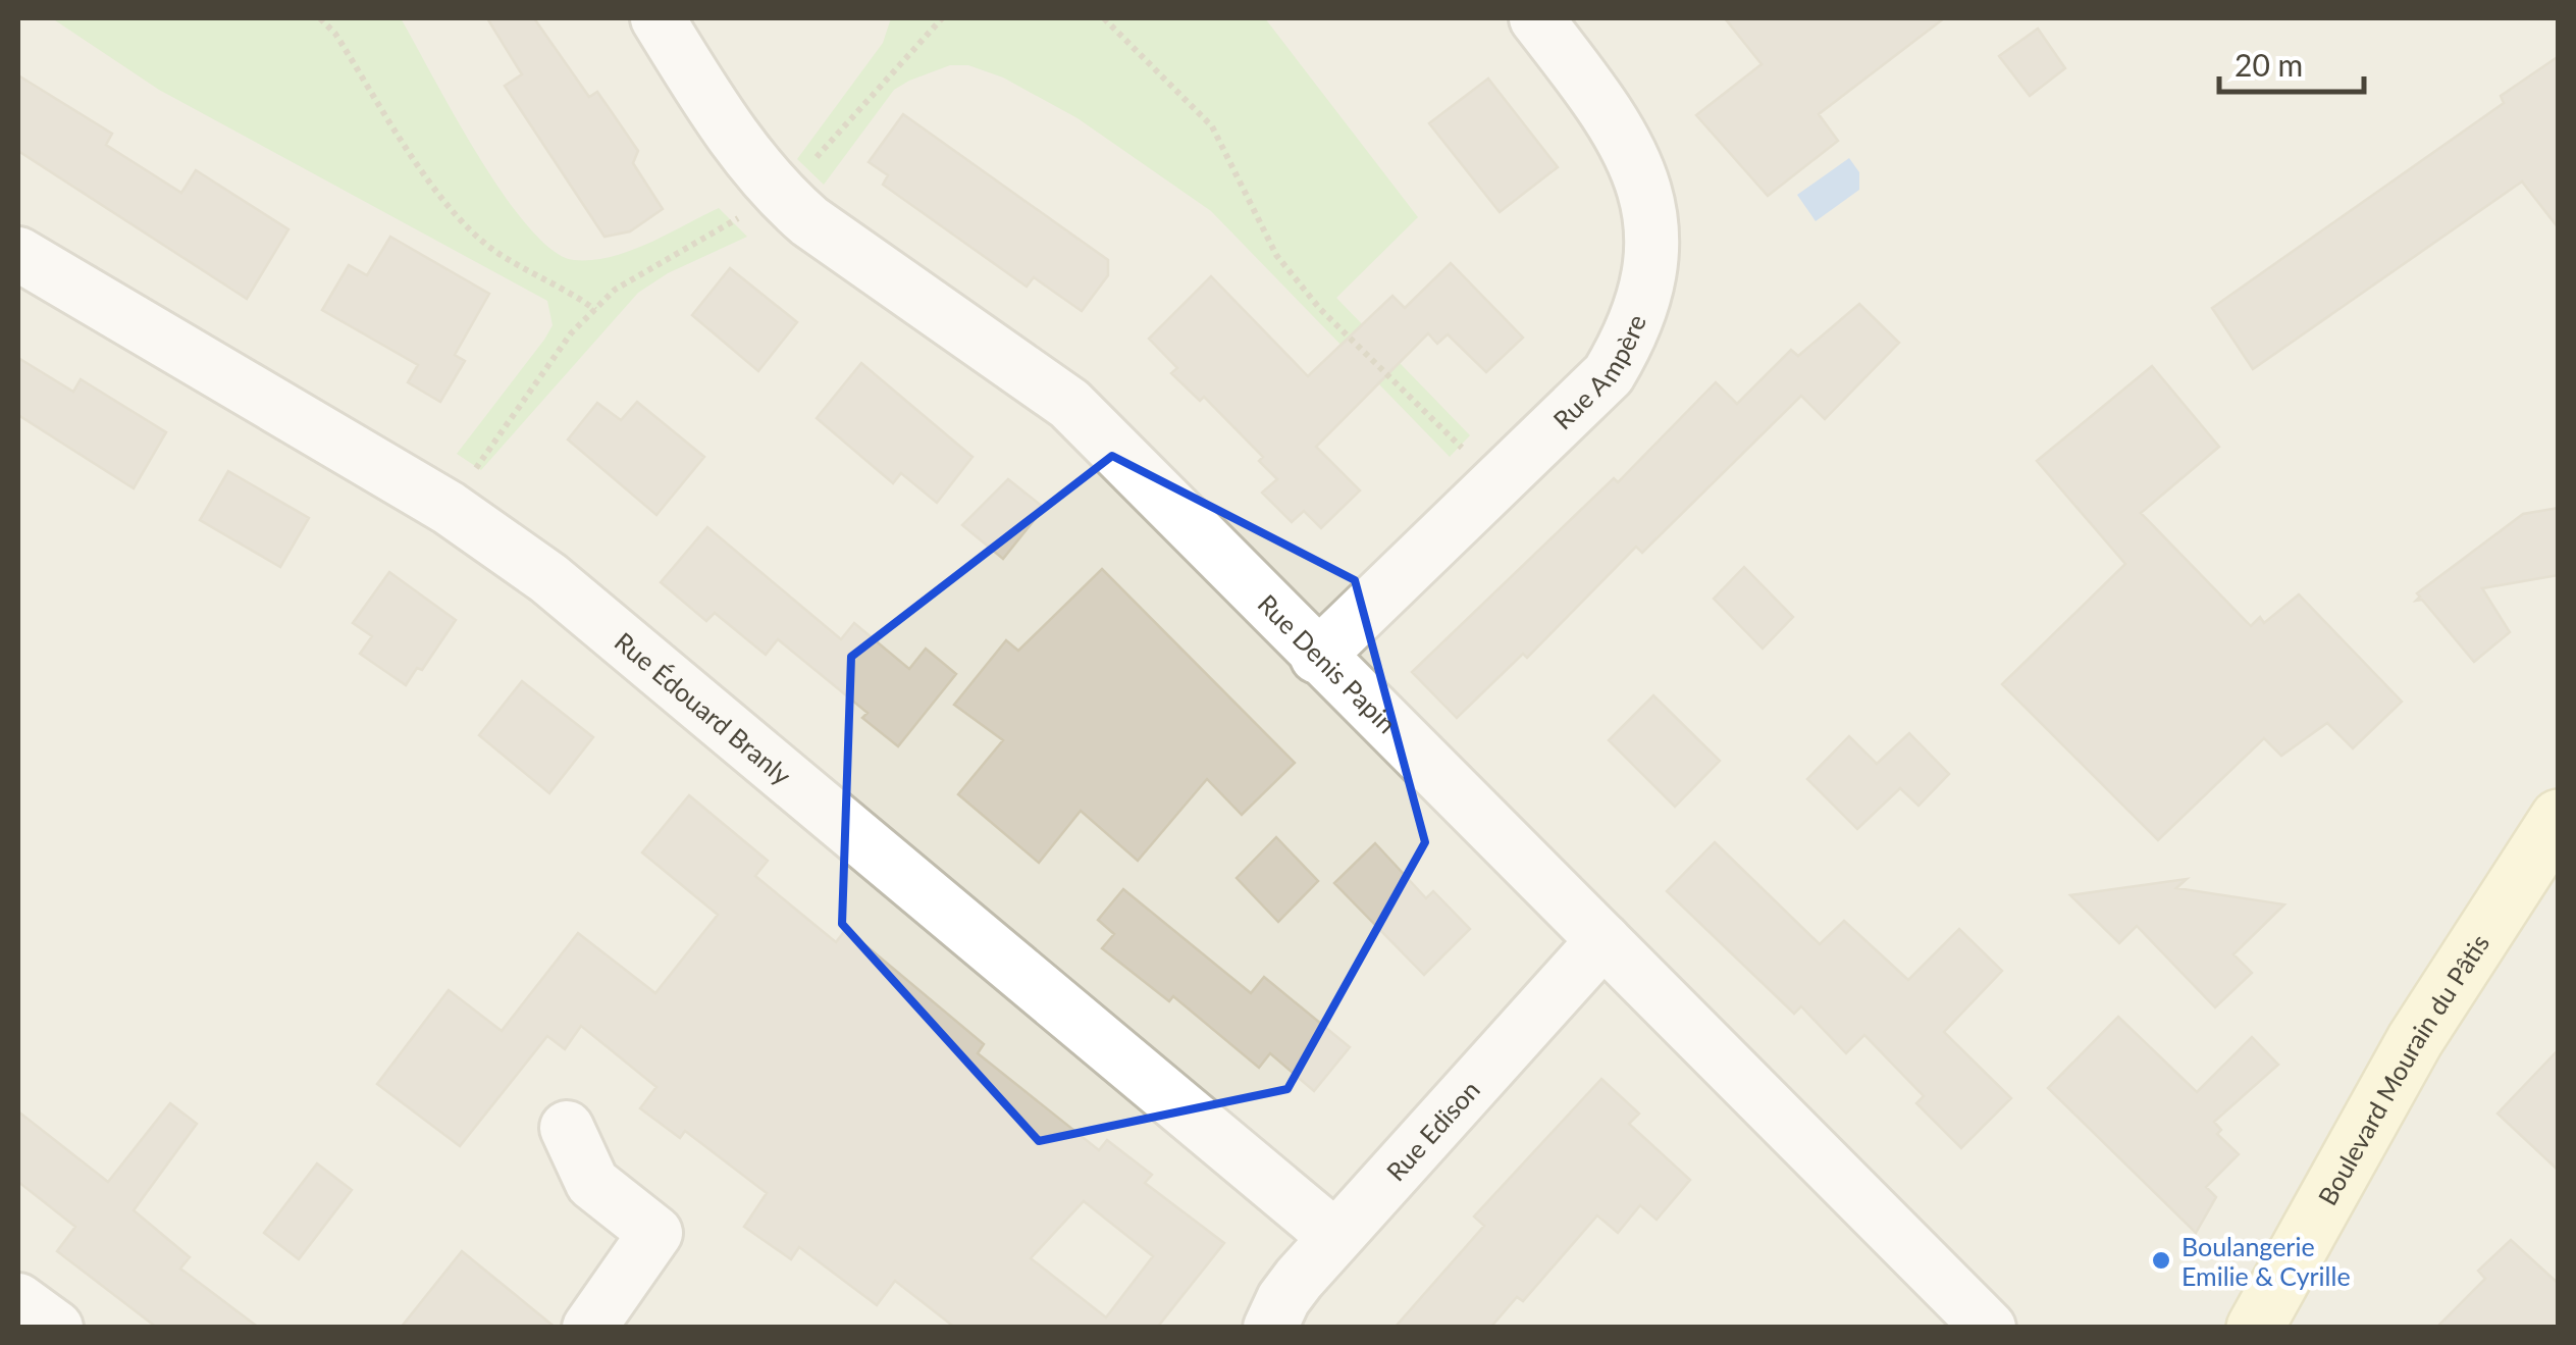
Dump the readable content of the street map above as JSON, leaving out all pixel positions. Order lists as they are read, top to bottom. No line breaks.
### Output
{"streets":{"main road":["Boulevard Mourain du Pâtis"],"street":["Rue Ampère","Rue Denis Papin","Rue Édouard Branly","Rue Edison"]},"crossings":[["Rue Ampère","Rue Denis Papin"],["Rue Denis Papin","Rue Edison"],["Rue Édouard Branly","Rue Edison"]],"places":["Boulangerie Emilie & Cyrille"],"scale_bar":"20 m"}
